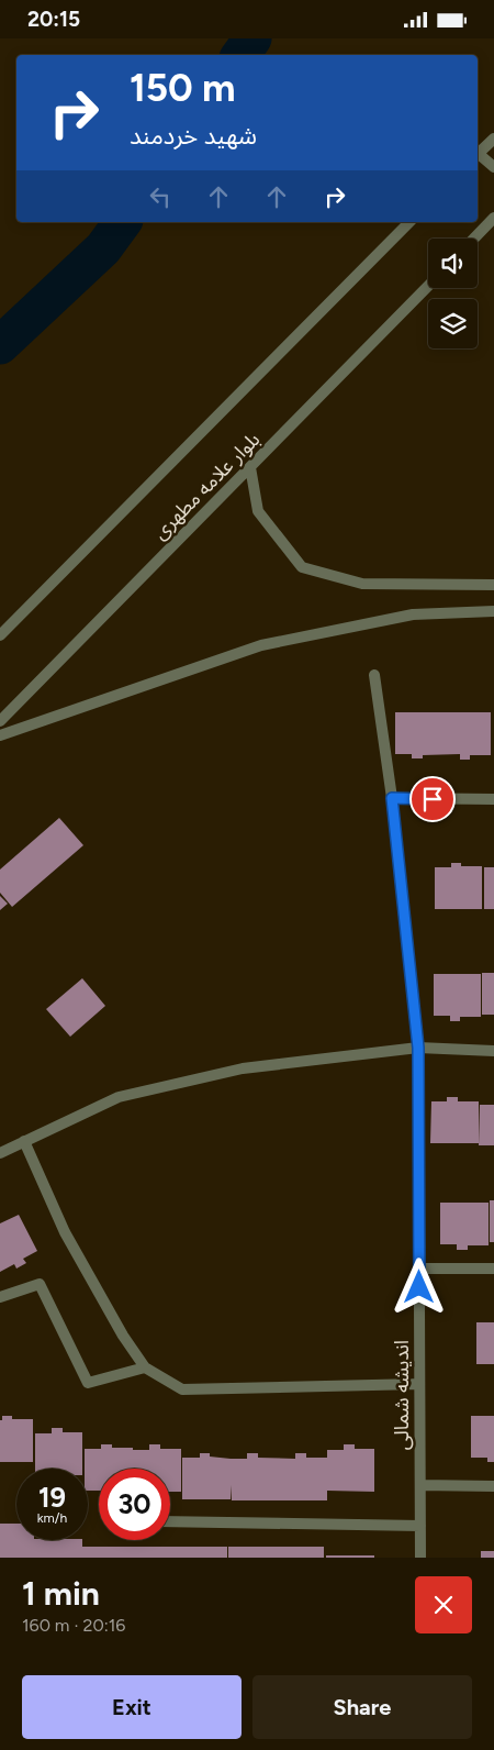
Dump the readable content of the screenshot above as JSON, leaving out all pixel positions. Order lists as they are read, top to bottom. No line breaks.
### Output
{"streets":{"street":["بلوار علامه مطهری","اندیشه شمالی"]},"page":{"status":"20:15","turn":["150 m","شهید خردمند"],"speed":"19 km/h","limit":"30","heading":["1 min","160 m · 20:16"],"buttons":["Exit","Share"]}}
